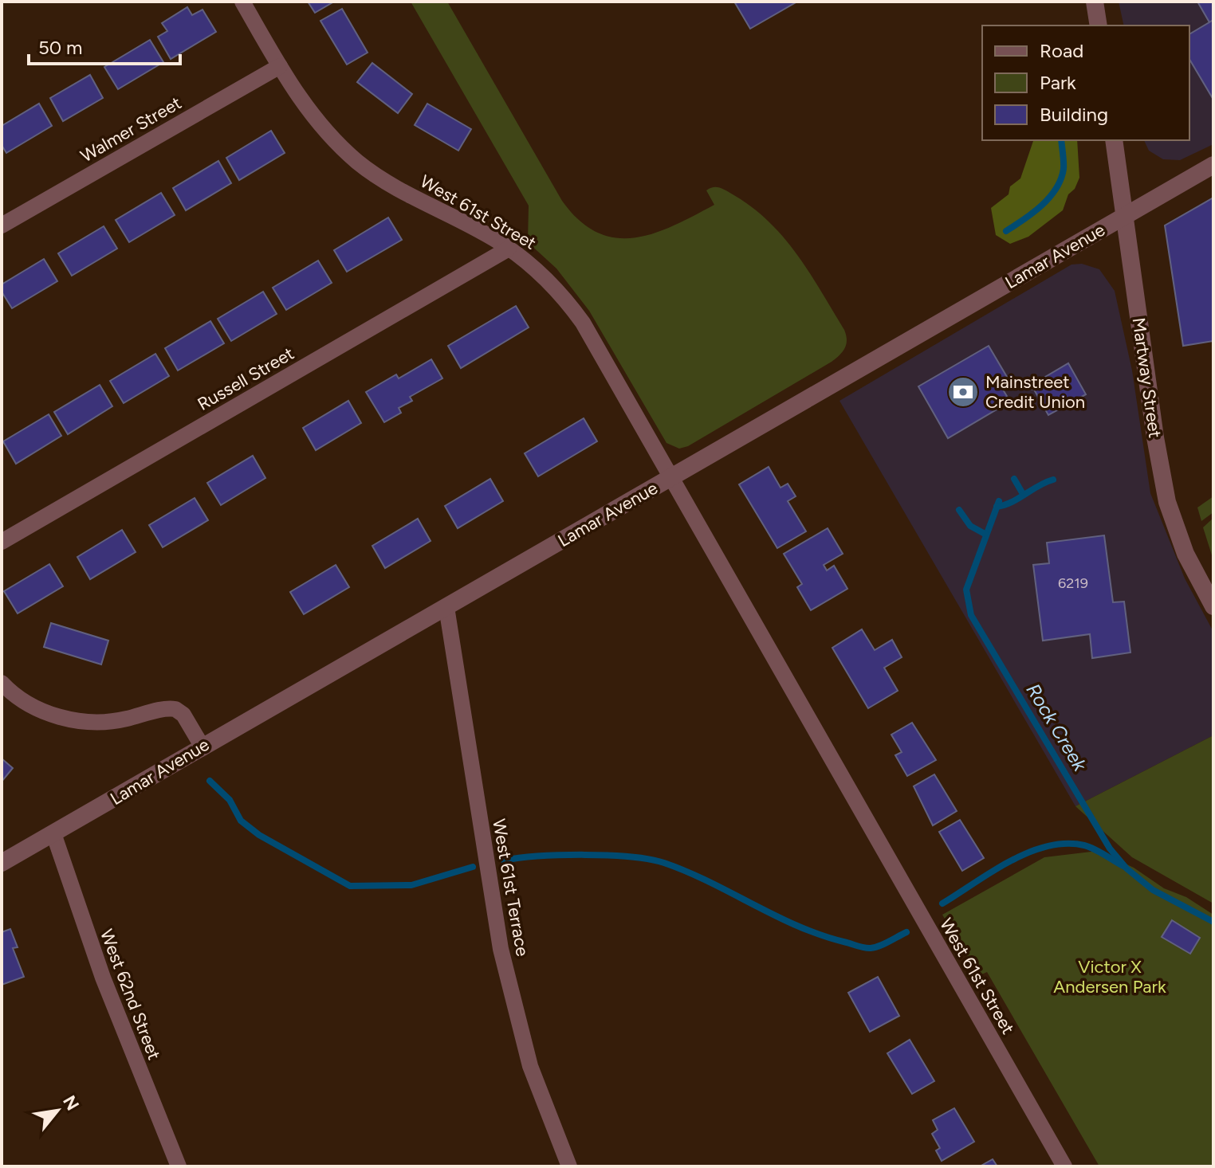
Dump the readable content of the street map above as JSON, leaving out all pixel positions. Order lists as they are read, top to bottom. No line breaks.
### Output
{"streets":{"street":["Walmer Street","West 61st Street","Lamar Avenue","Martway Street","Russell Street","West 61st Terrace","West 62nd Street"]},"crossings":[["Walmer Street","West 61st Street"],["West 61st Street","Lamar Avenue"],["West 61st Street","Russell Street"],["Lamar Avenue","Martway Street"],["Lamar Avenue","West 61st Terrace"],["Lamar Avenue","West 62nd Street"]],"water":["Rock Creek"],"parks":["Victor X Andersen Park"],"places":{"bank":["Mainstreet Credit Union"]},"house_numbers":["6219"],"legend":["Road","Park","Building"],"scale_bar":"50 m","north":"top right"}
